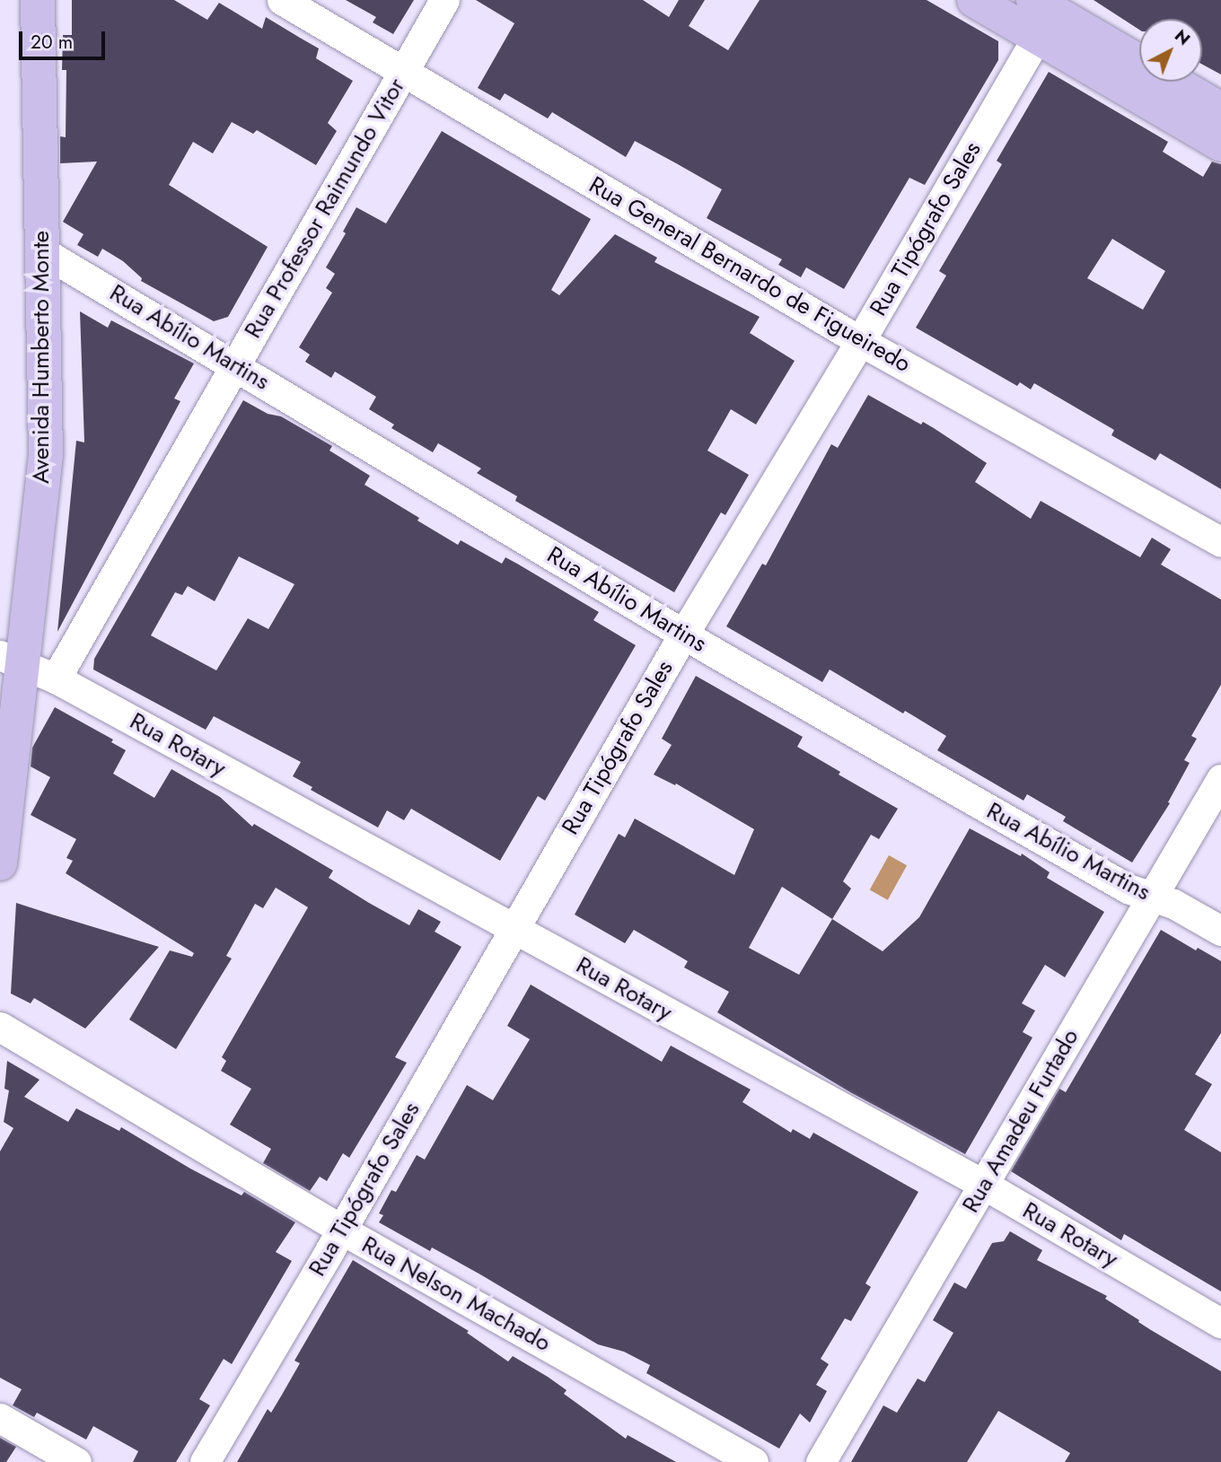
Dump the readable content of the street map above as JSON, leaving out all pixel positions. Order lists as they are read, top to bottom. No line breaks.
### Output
{"streets":{"main road":["Avenida Humberto Monte"],"street":["Rua Professor Raimundo Vitor","Rua Tipógrafo Sales","Rua General Bernardo de Figueiredo","Rua Abílio Martins","Rua Rotary","Rua Amadeu Furtado","Rua Nelson Machado"]},"crossings":[["Rua Professor Raimundo Vitor","Rua General Bernardo de Figueiredo"],["Rua Professor Raimundo Vitor","Rua Abílio Martins"],["Rua Professor Raimundo Vitor","Rua Rotary"],["Rua Tipógrafo Sales","Rua General Bernardo de Figueiredo"],["Rua Tipógrafo Sales","Rua Abílio Martins"],["Rua Tipógrafo Sales","Rua Rotary"],["Rua Tipógrafo Sales","Rua Nelson Machado"],["Rua Abílio Martins","Avenida Humberto Monte"],["Rua Abílio Martins","Rua Amadeu Furtado"],["Avenida Humberto Monte","Rua Rotary"],["Rua Rotary","Rua Amadeu Furtado"]],"scale_bar":"20 m","north":"top right"}
